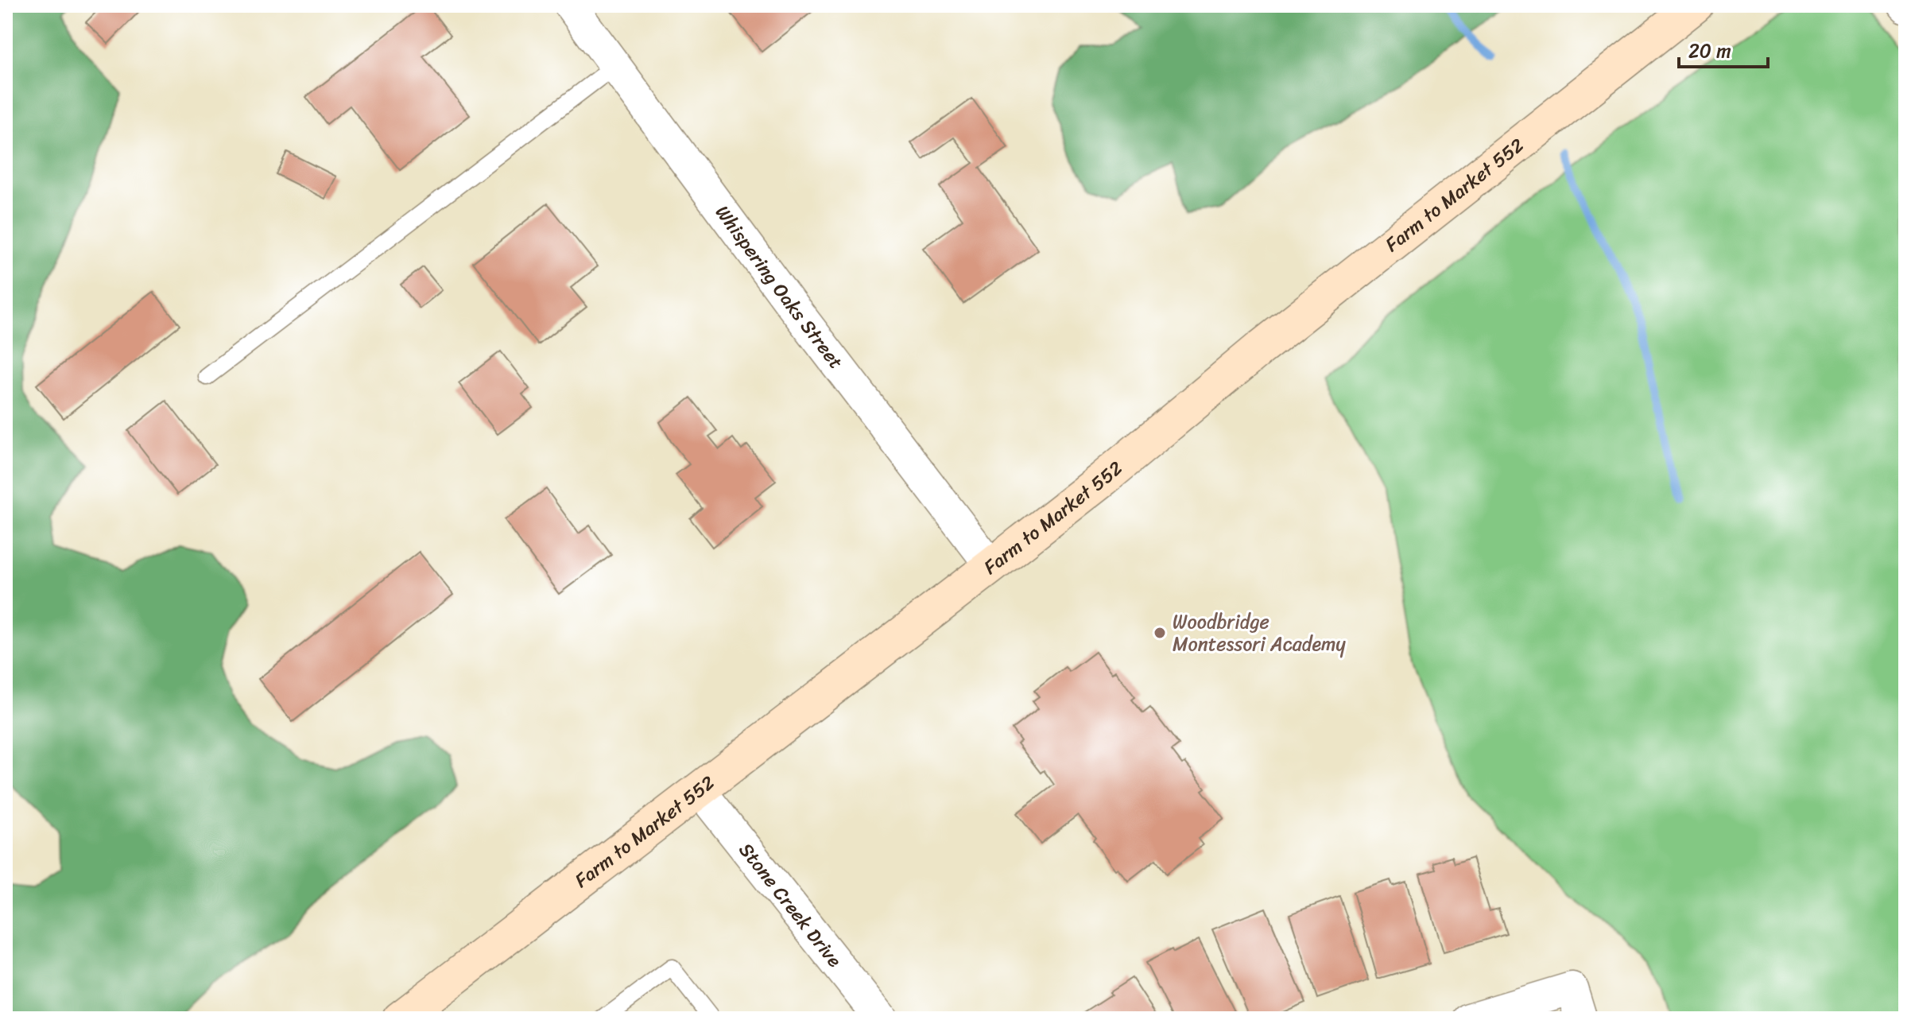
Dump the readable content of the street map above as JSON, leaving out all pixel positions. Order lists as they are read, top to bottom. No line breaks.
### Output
{"streets":{"main road":["Farm to Market 552"],"street":["Whispering Oaks Street","Stone Creek Drive"]},"crossings":[["Farm to Market 552","Whispering Oaks Street"],["Farm to Market 552","Stone Creek Drive"]],"places":["Woodbridge Montessori Academy"],"scale_bar":"20 m"}
